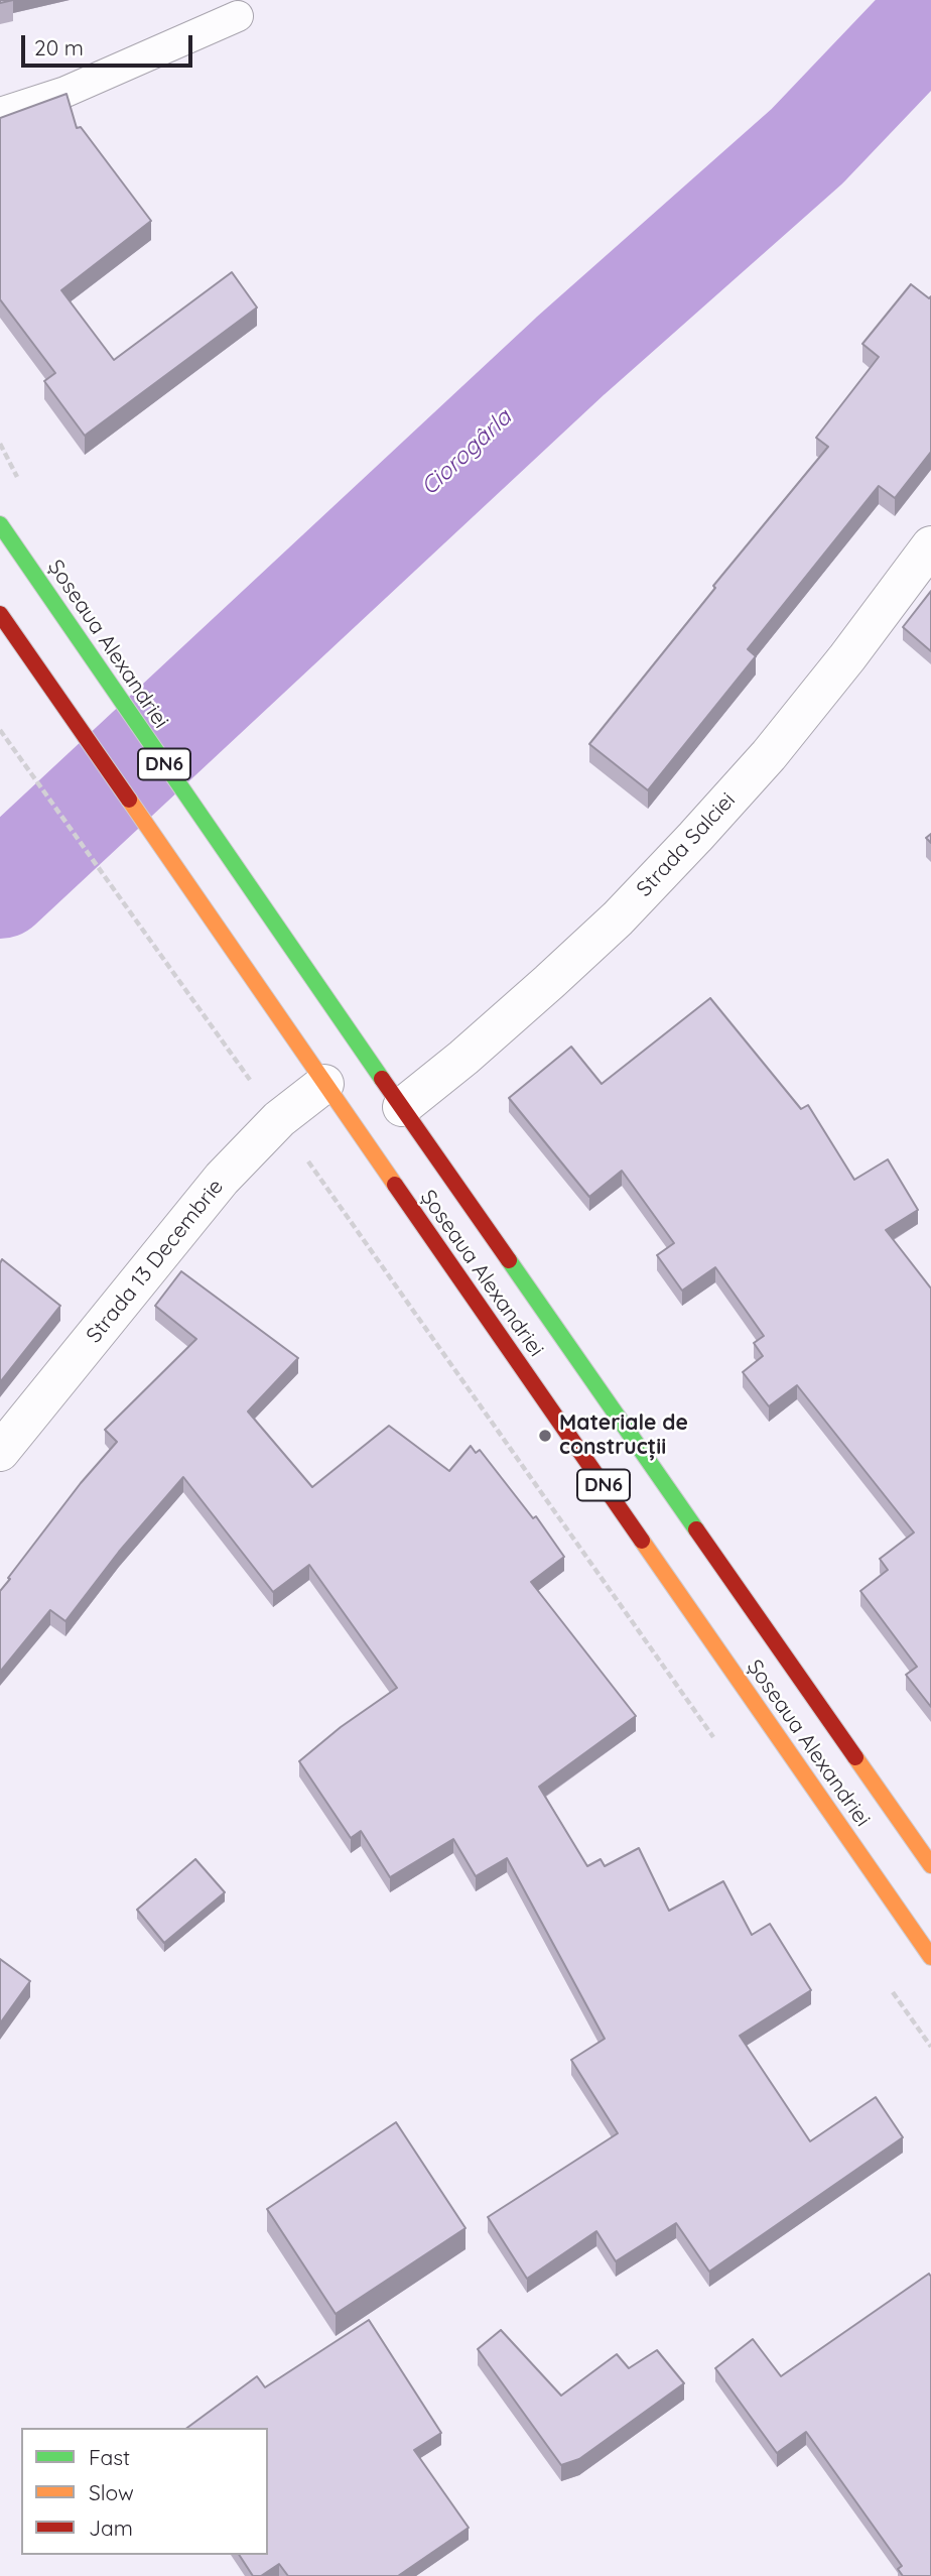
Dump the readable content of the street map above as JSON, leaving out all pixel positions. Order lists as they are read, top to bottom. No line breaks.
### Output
{"streets":{"highway":["Șoseaua Alexandriei","DN6"],"street":["Strada Salciei","Strada 13 Decembrie"]},"crossings":[["Șoseaua Alexandriei","Strada Salciei"],["Șoseaua Alexandriei","Strada 13 Decembrie"]],"water":["Ciorogârla"],"places":["Materiale de construcții"],"legend":["Fast","Slow","Jam"],"scale_bar":"20 m"}
